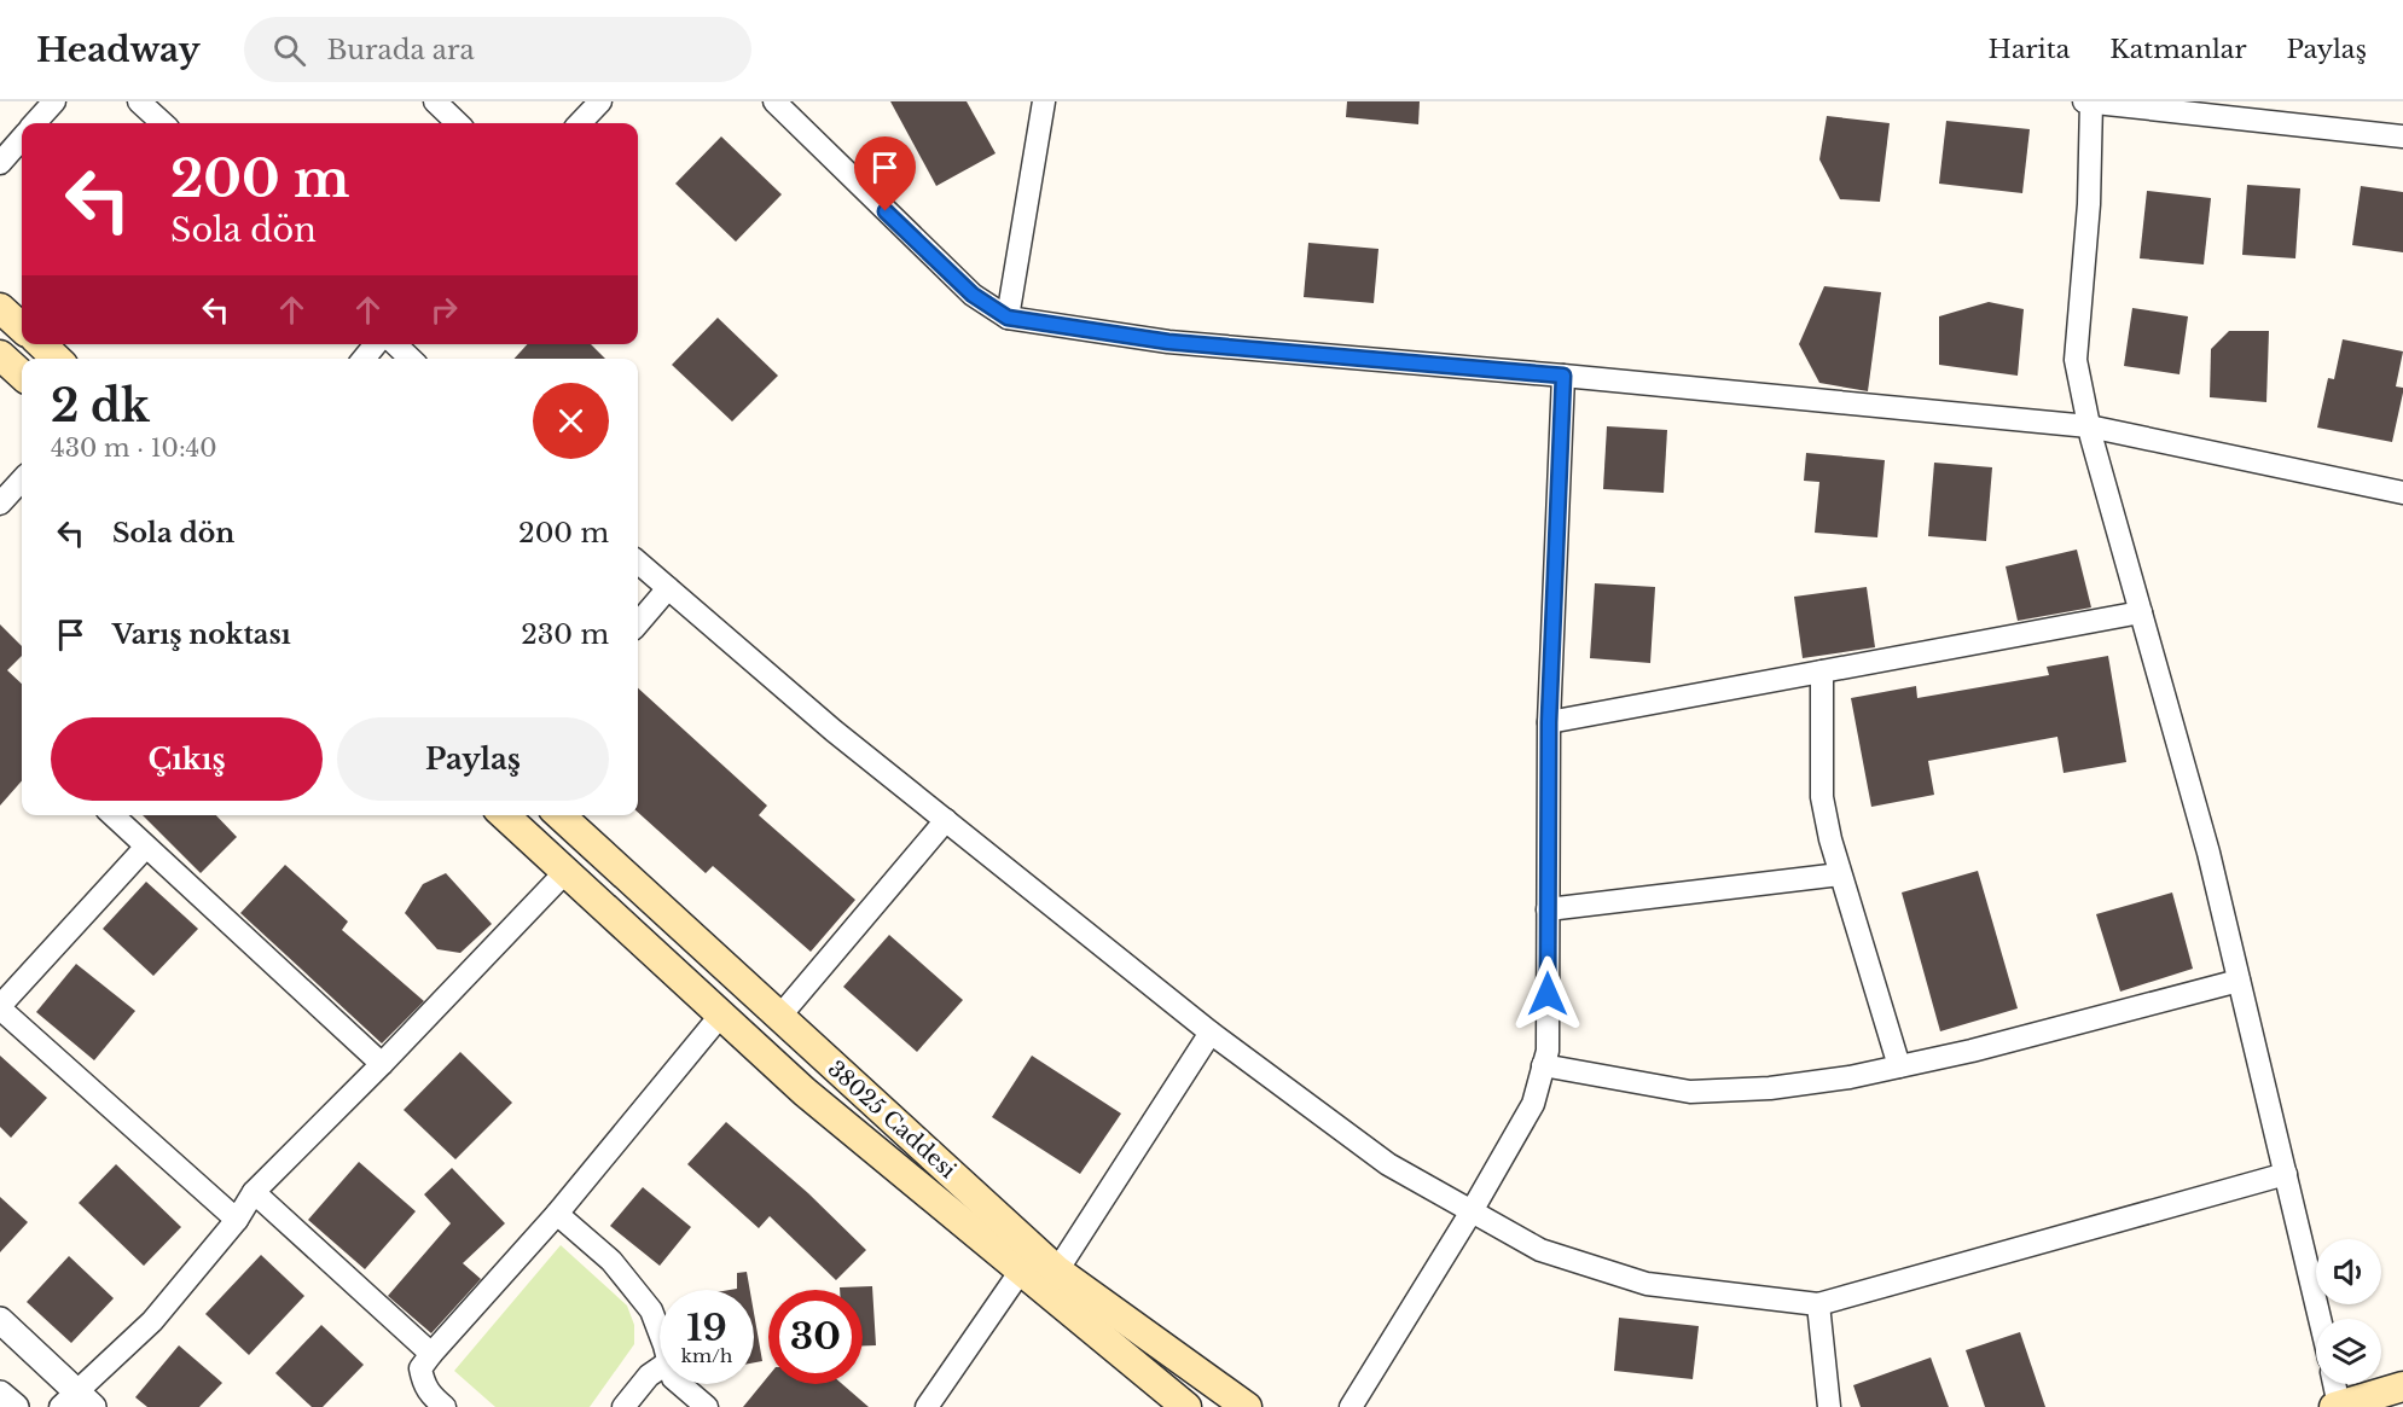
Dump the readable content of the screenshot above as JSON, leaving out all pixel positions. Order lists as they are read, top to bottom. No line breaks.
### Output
{"streets":{"main road":["38025 Caddesi"]},"page":{"header":"Headway","search":"Burada ara","nav":["Harita","Katmanlar","Paylaş"],"turn":["200 m","Sola dön"],"heading":["2 dk","430 m · 10:40"],"list":[{"name":"Sola dön","value":"200 m"},{"name":"Varış noktası","value":"230 m"}],"buttons":["Çıkış","Paylaş"],"speed":"19 km/h","limit":"30"}}
